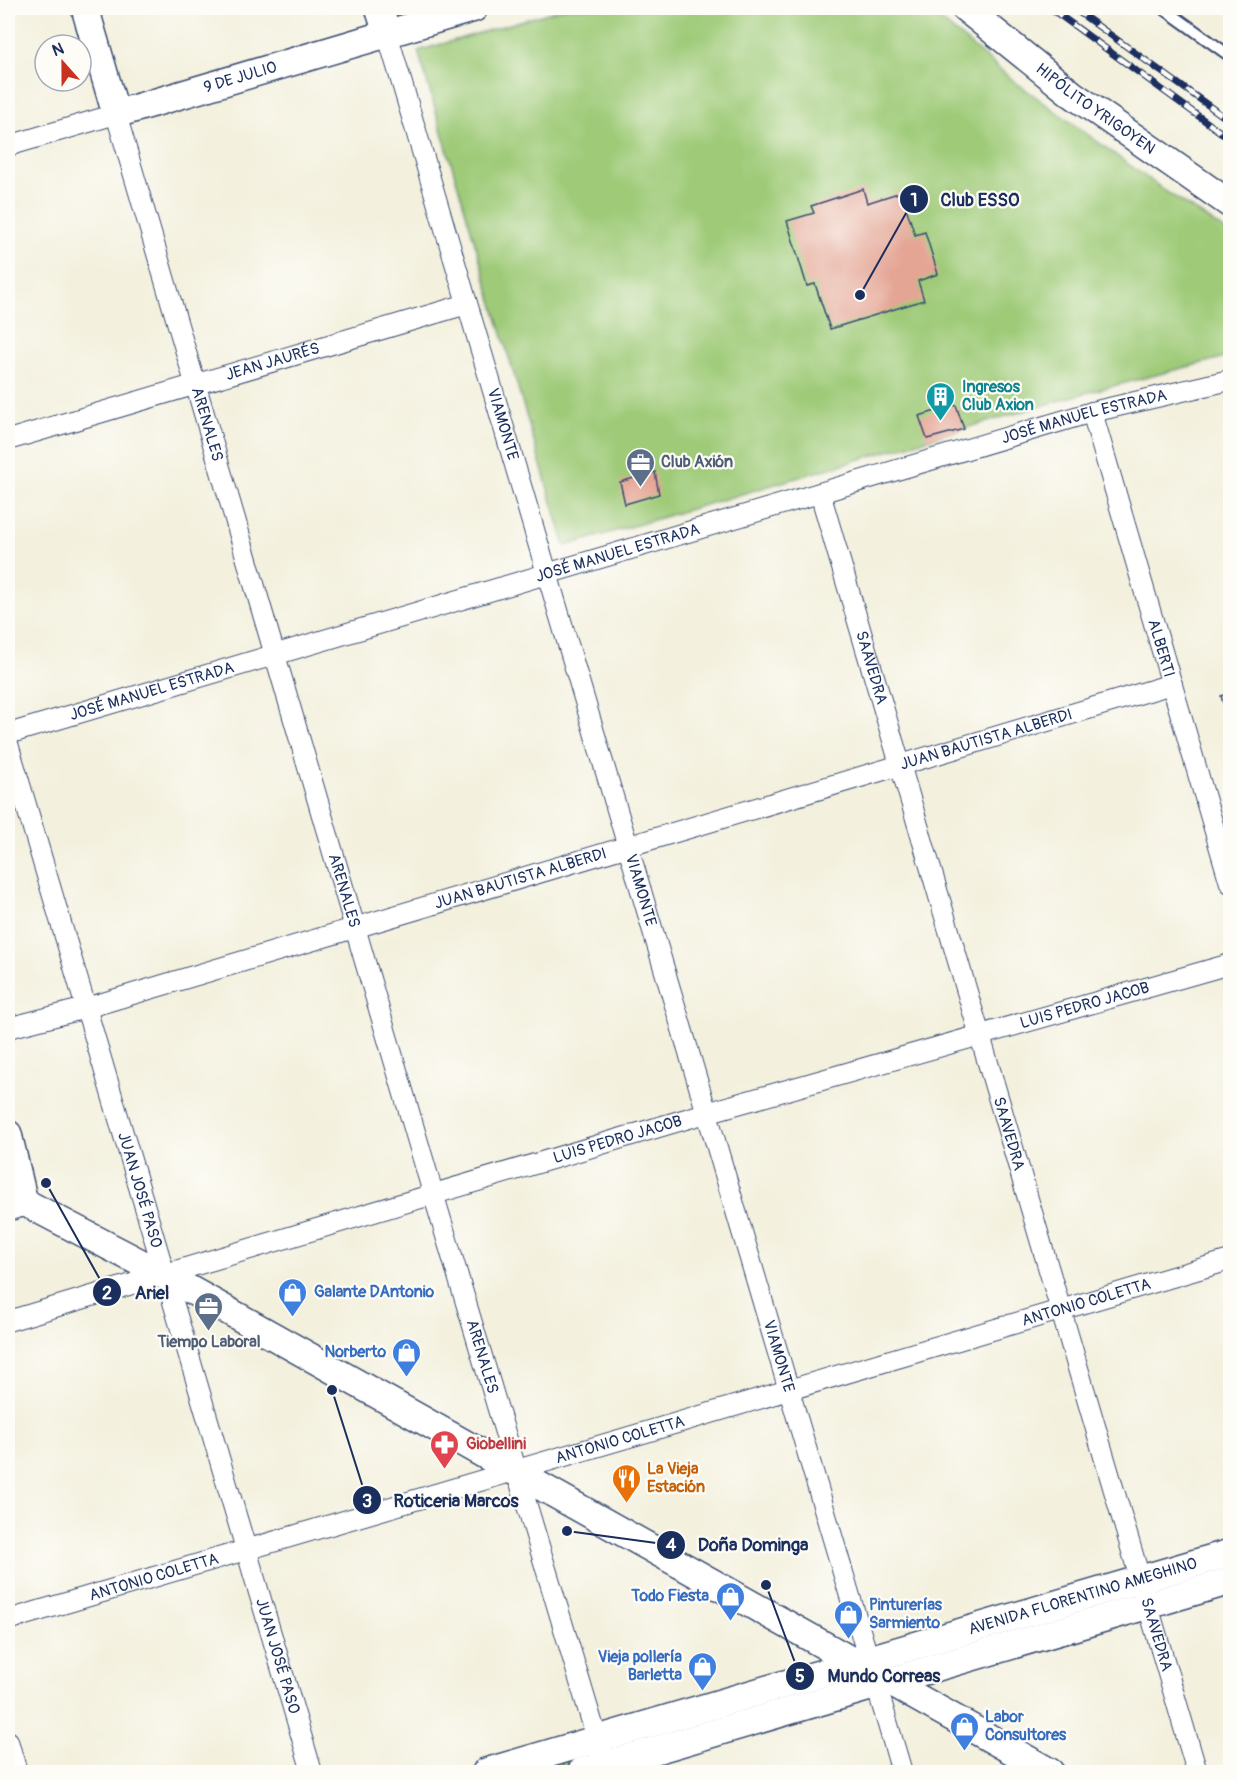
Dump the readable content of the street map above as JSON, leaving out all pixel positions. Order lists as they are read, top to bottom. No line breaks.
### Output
{"streets":{"main road":["9 DE JULIO","HIPÓLITO YRIGOYEN","ARENALES","VIAMONTE","AVENIDA FLORENTINO AMEGHINO"],"street":["JEAN JAURÉS","JOSÉ MANUEL ESTRADA","ALBERTI","SAAVEDRA","JUAN BAUTISTA ALBERDI","LUIS PEDRO JACOB","JUAN JOSÉ PASO","ANTONIO COLETTA"]},"crossings":[["9 DE JULIO","ARENALES"],["9 DE JULIO","VIAMONTE"],["JEAN JAURÉS","ARENALES"],["JEAN JAURÉS","VIAMONTE"],["JOSÉ MANUEL ESTRADA","ARENALES"],["JOSÉ MANUEL ESTRADA","VIAMONTE"],["JOSÉ MANUEL ESTRADA","ALBERTI"],["JOSÉ MANUEL ESTRADA","SAAVEDRA"],["ARENALES","JUAN BAUTISTA ALBERDI"],["ARENALES","LUIS PEDRO JACOB"],["ARENALES","ANTONIO COLETTA"],["ARENALES","AVENIDA FLORENTINO AMEGHINO"],["VIAMONTE","JUAN BAUTISTA ALBERDI"],["VIAMONTE","LUIS PEDRO JACOB"],["VIAMONTE","ANTONIO COLETTA"],["VIAMONTE","AVENIDA FLORENTINO AMEGHINO"],["ALBERTI","JUAN BAUTISTA ALBERDI"],["SAAVEDRA","JUAN BAUTISTA ALBERDI"],["SAAVEDRA","LUIS PEDRO JACOB"],["SAAVEDRA","ANTONIO COLETTA"],["SAAVEDRA","AVENIDA FLORENTINO AMEGHINO"],["JUAN BAUTISTA ALBERDI","JUAN JOSÉ PASO"],["LUIS PEDRO JACOB","JUAN JOSÉ PASO"],["JUAN JOSÉ PASO","ANTONIO COLETTA"]],"places":{"other":["Club ESSO","Ariel","Roticeria Marcos","Doña Dominga","Mundo Correas"],"building":["Ingresos Club Axion"],"office":["Club Axión","Tiempo Laboral"],"shop":["Galante DAntonio","Norberto","Todo Fiesta","Pinturerías Sarmiento","Vieja pollería Barletta","Labor Consultores"],"pharmacy":["Giobellini"],"restaurant":["La Vieja Estación"]},"north":"top"}
